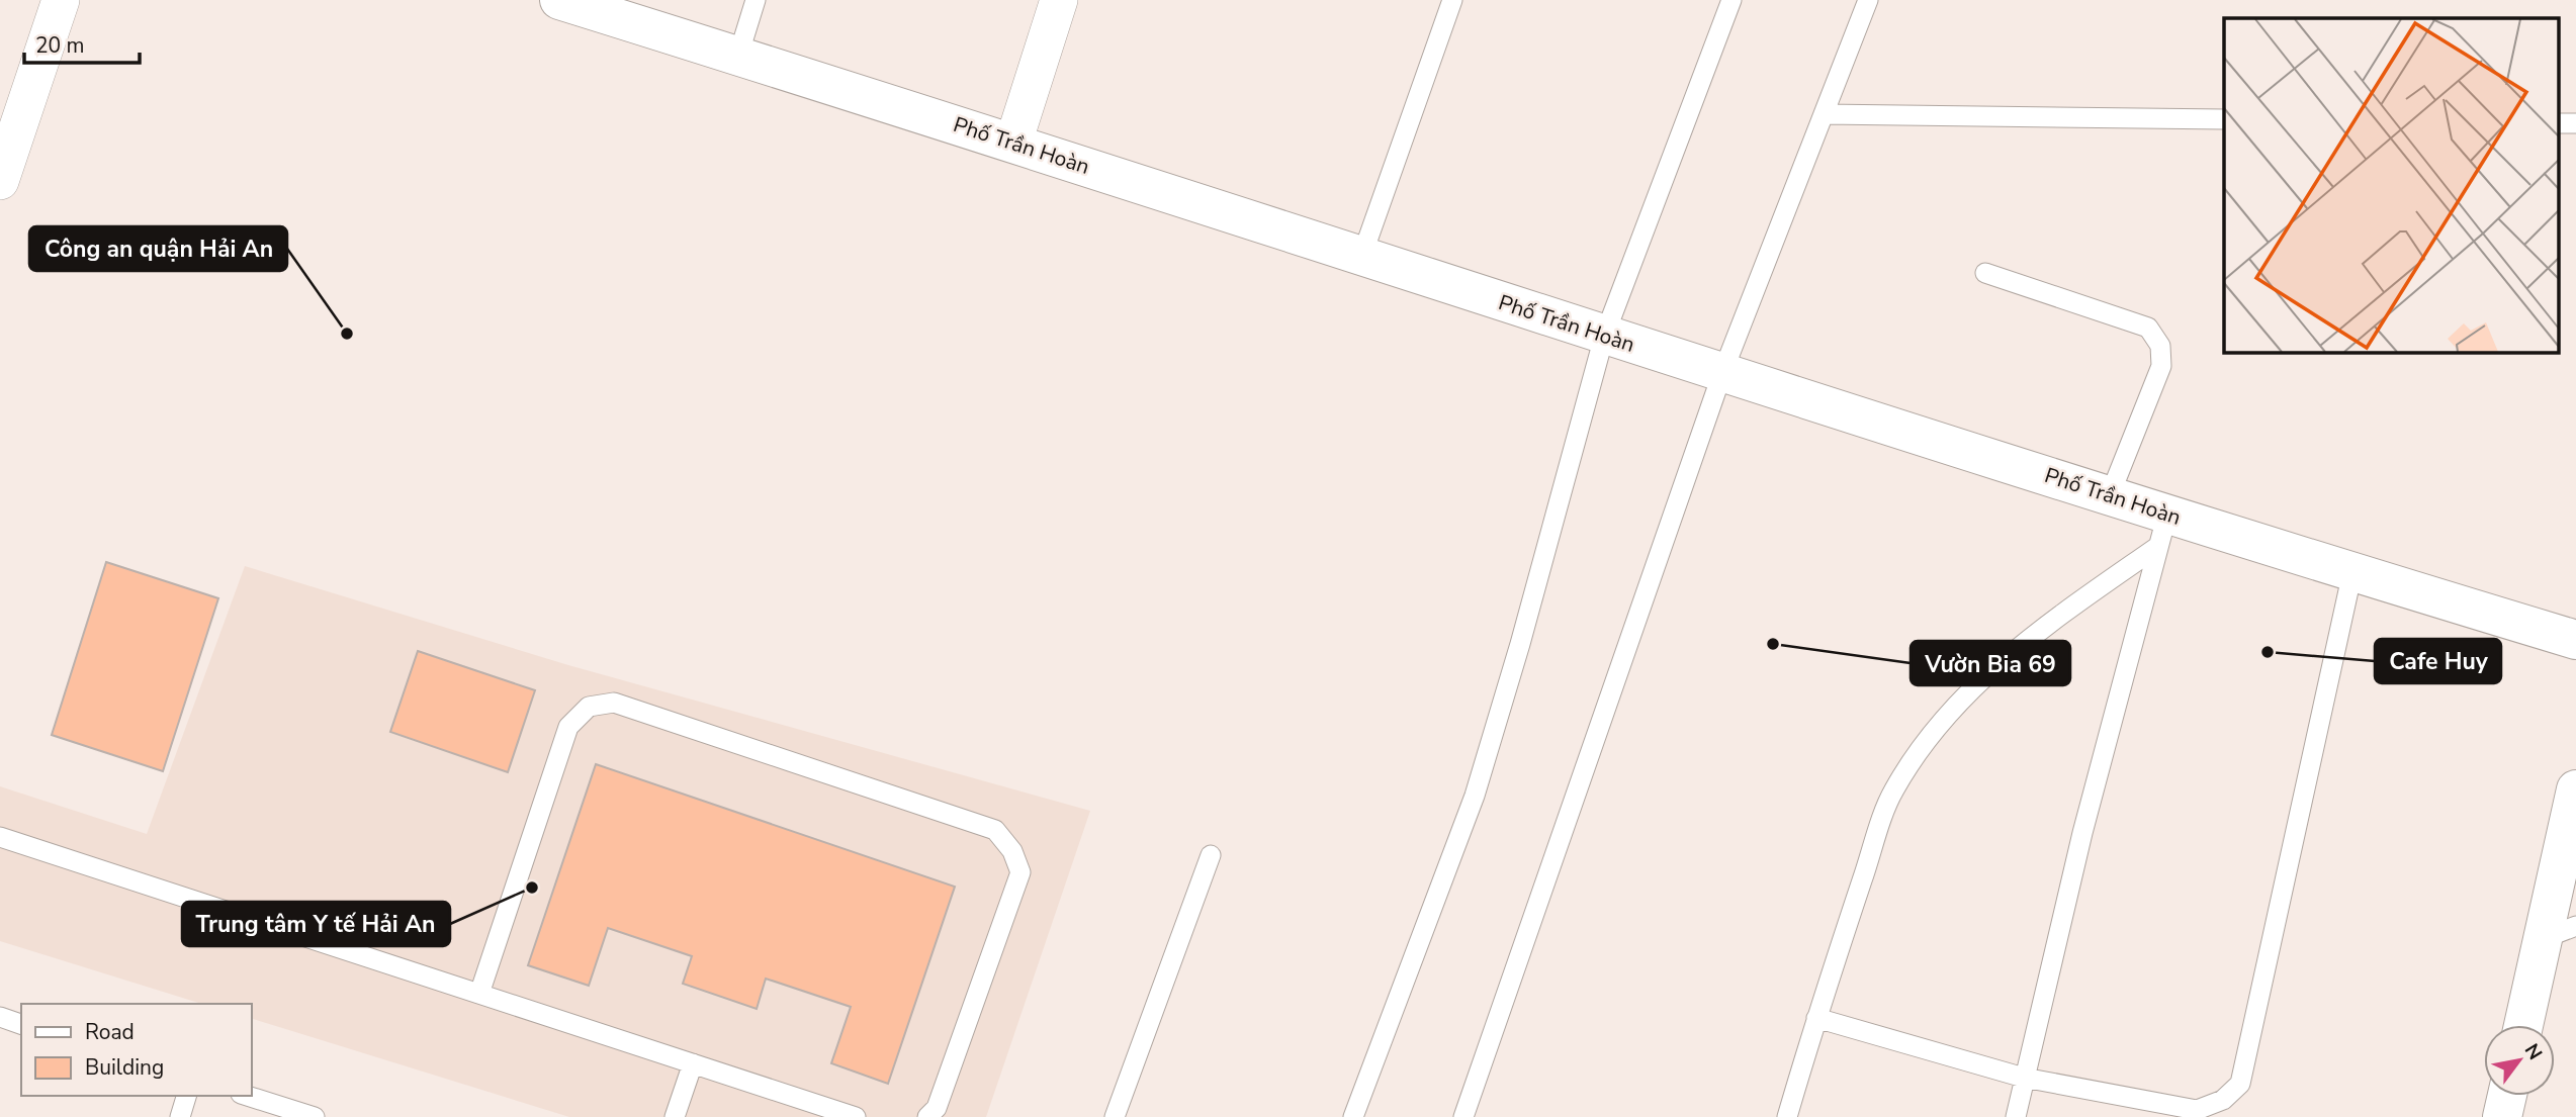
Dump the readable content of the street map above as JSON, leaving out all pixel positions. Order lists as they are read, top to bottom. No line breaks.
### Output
{"streets":{"street":["Phố Trần Hoàn"]},"places":["Công an quận Hải An","Vườn Bia 69","Cafe Huy","Trung tâm Y tế Hải An"],"legend":["Road","Building"],"scale_bar":"20 m","north":"top right"}
